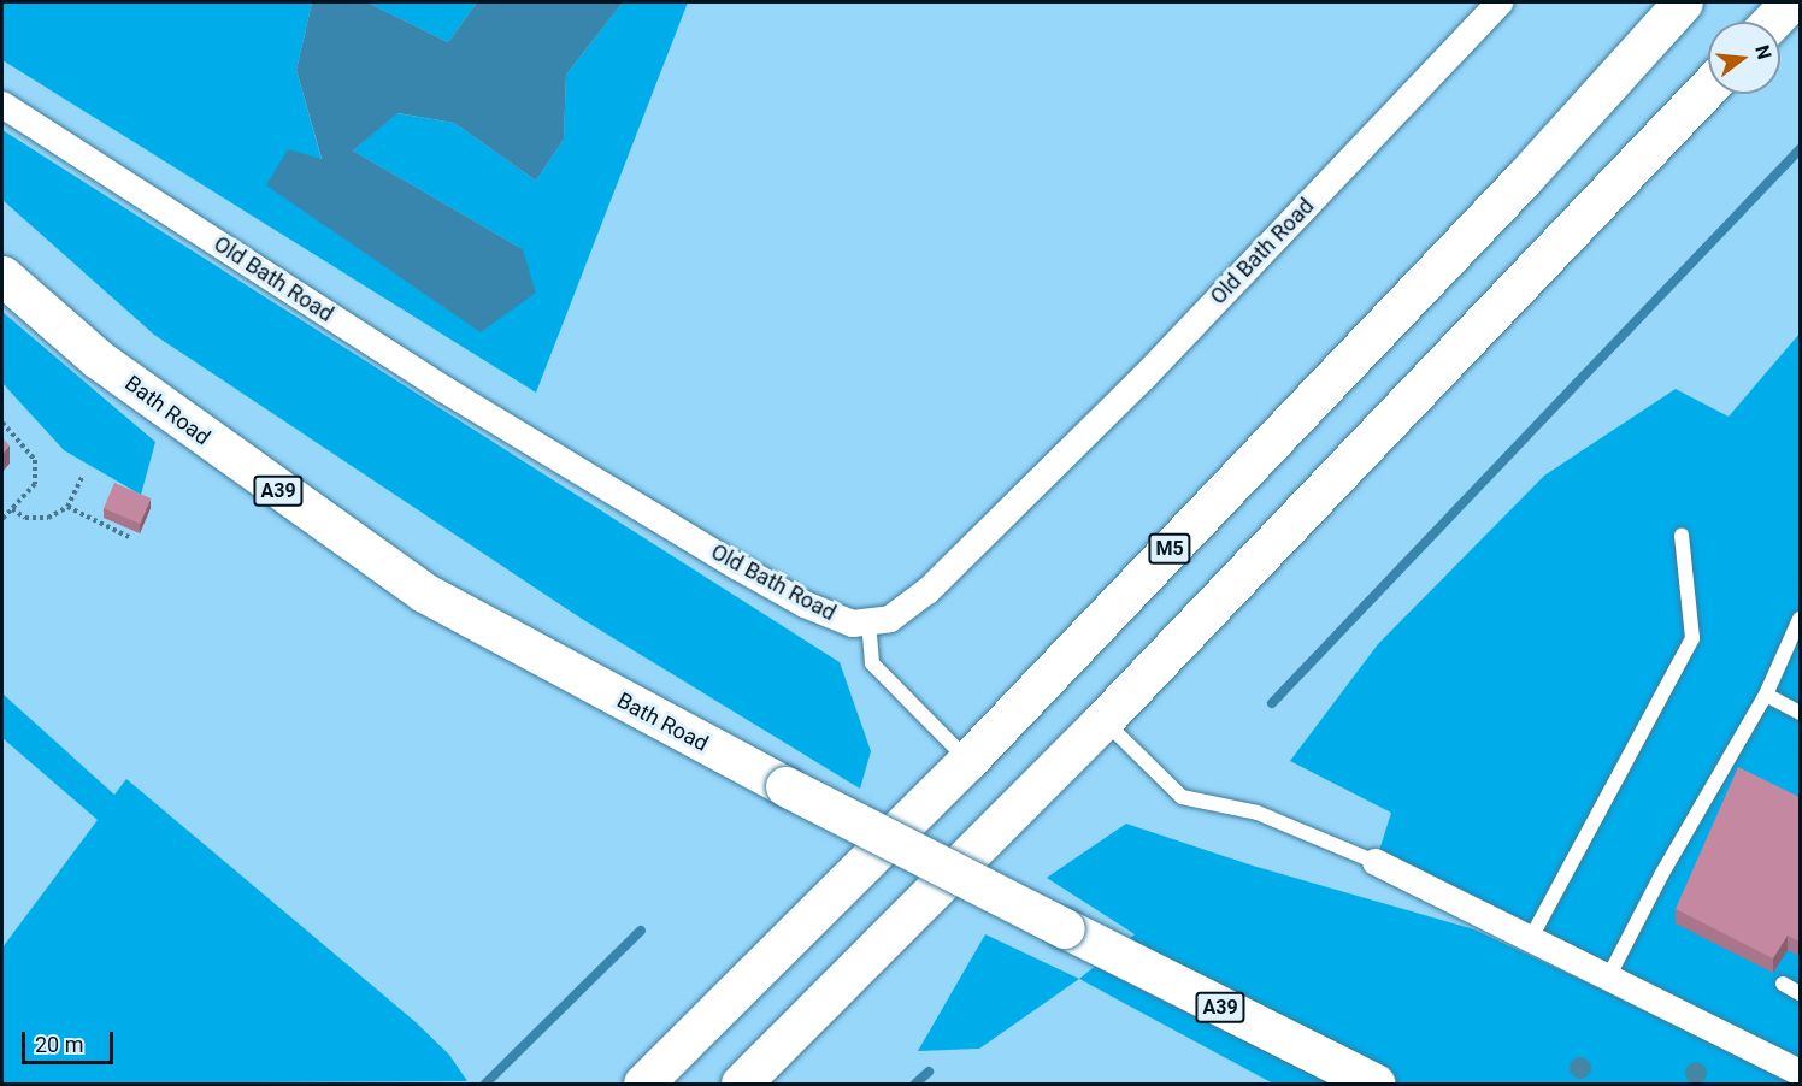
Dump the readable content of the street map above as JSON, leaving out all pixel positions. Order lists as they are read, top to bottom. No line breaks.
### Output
{"streets":{"main road":["Bath Road","A39","M5"],"street":["Old Bath Road"]},"scale_bar":"20 m","north":"right"}
